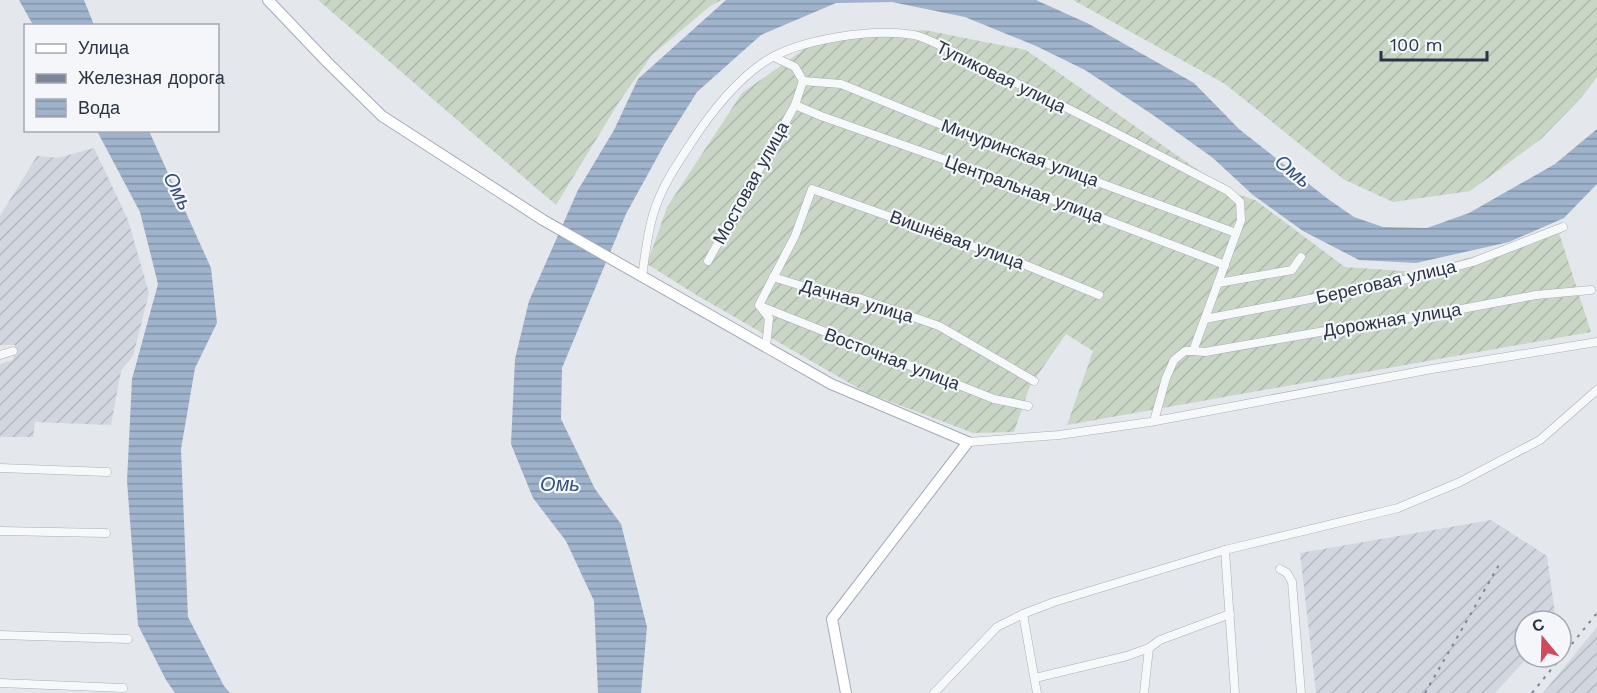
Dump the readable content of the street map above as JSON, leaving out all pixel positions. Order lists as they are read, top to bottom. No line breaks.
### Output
{"streets":{"street":["Тупиковая улица","Мичуринская улица","Мостовая улица","Центральная улица","Вишнёвая улица","Береговая улица","Дачная улица","Дорожная улица","Восточная улица"]},"crossings":[["Тупиковая улица","Мичуринская улица"],["Мичуринская улица","Мостовая улица"],["Мостовая улица","Центральная улица"],["Вишнёвая улица","Дачная улица"]],"water":["Омь"],"legend":["Улица","Железная дорога","Вода"],"scale_bar":"100 m","north":"top"}
